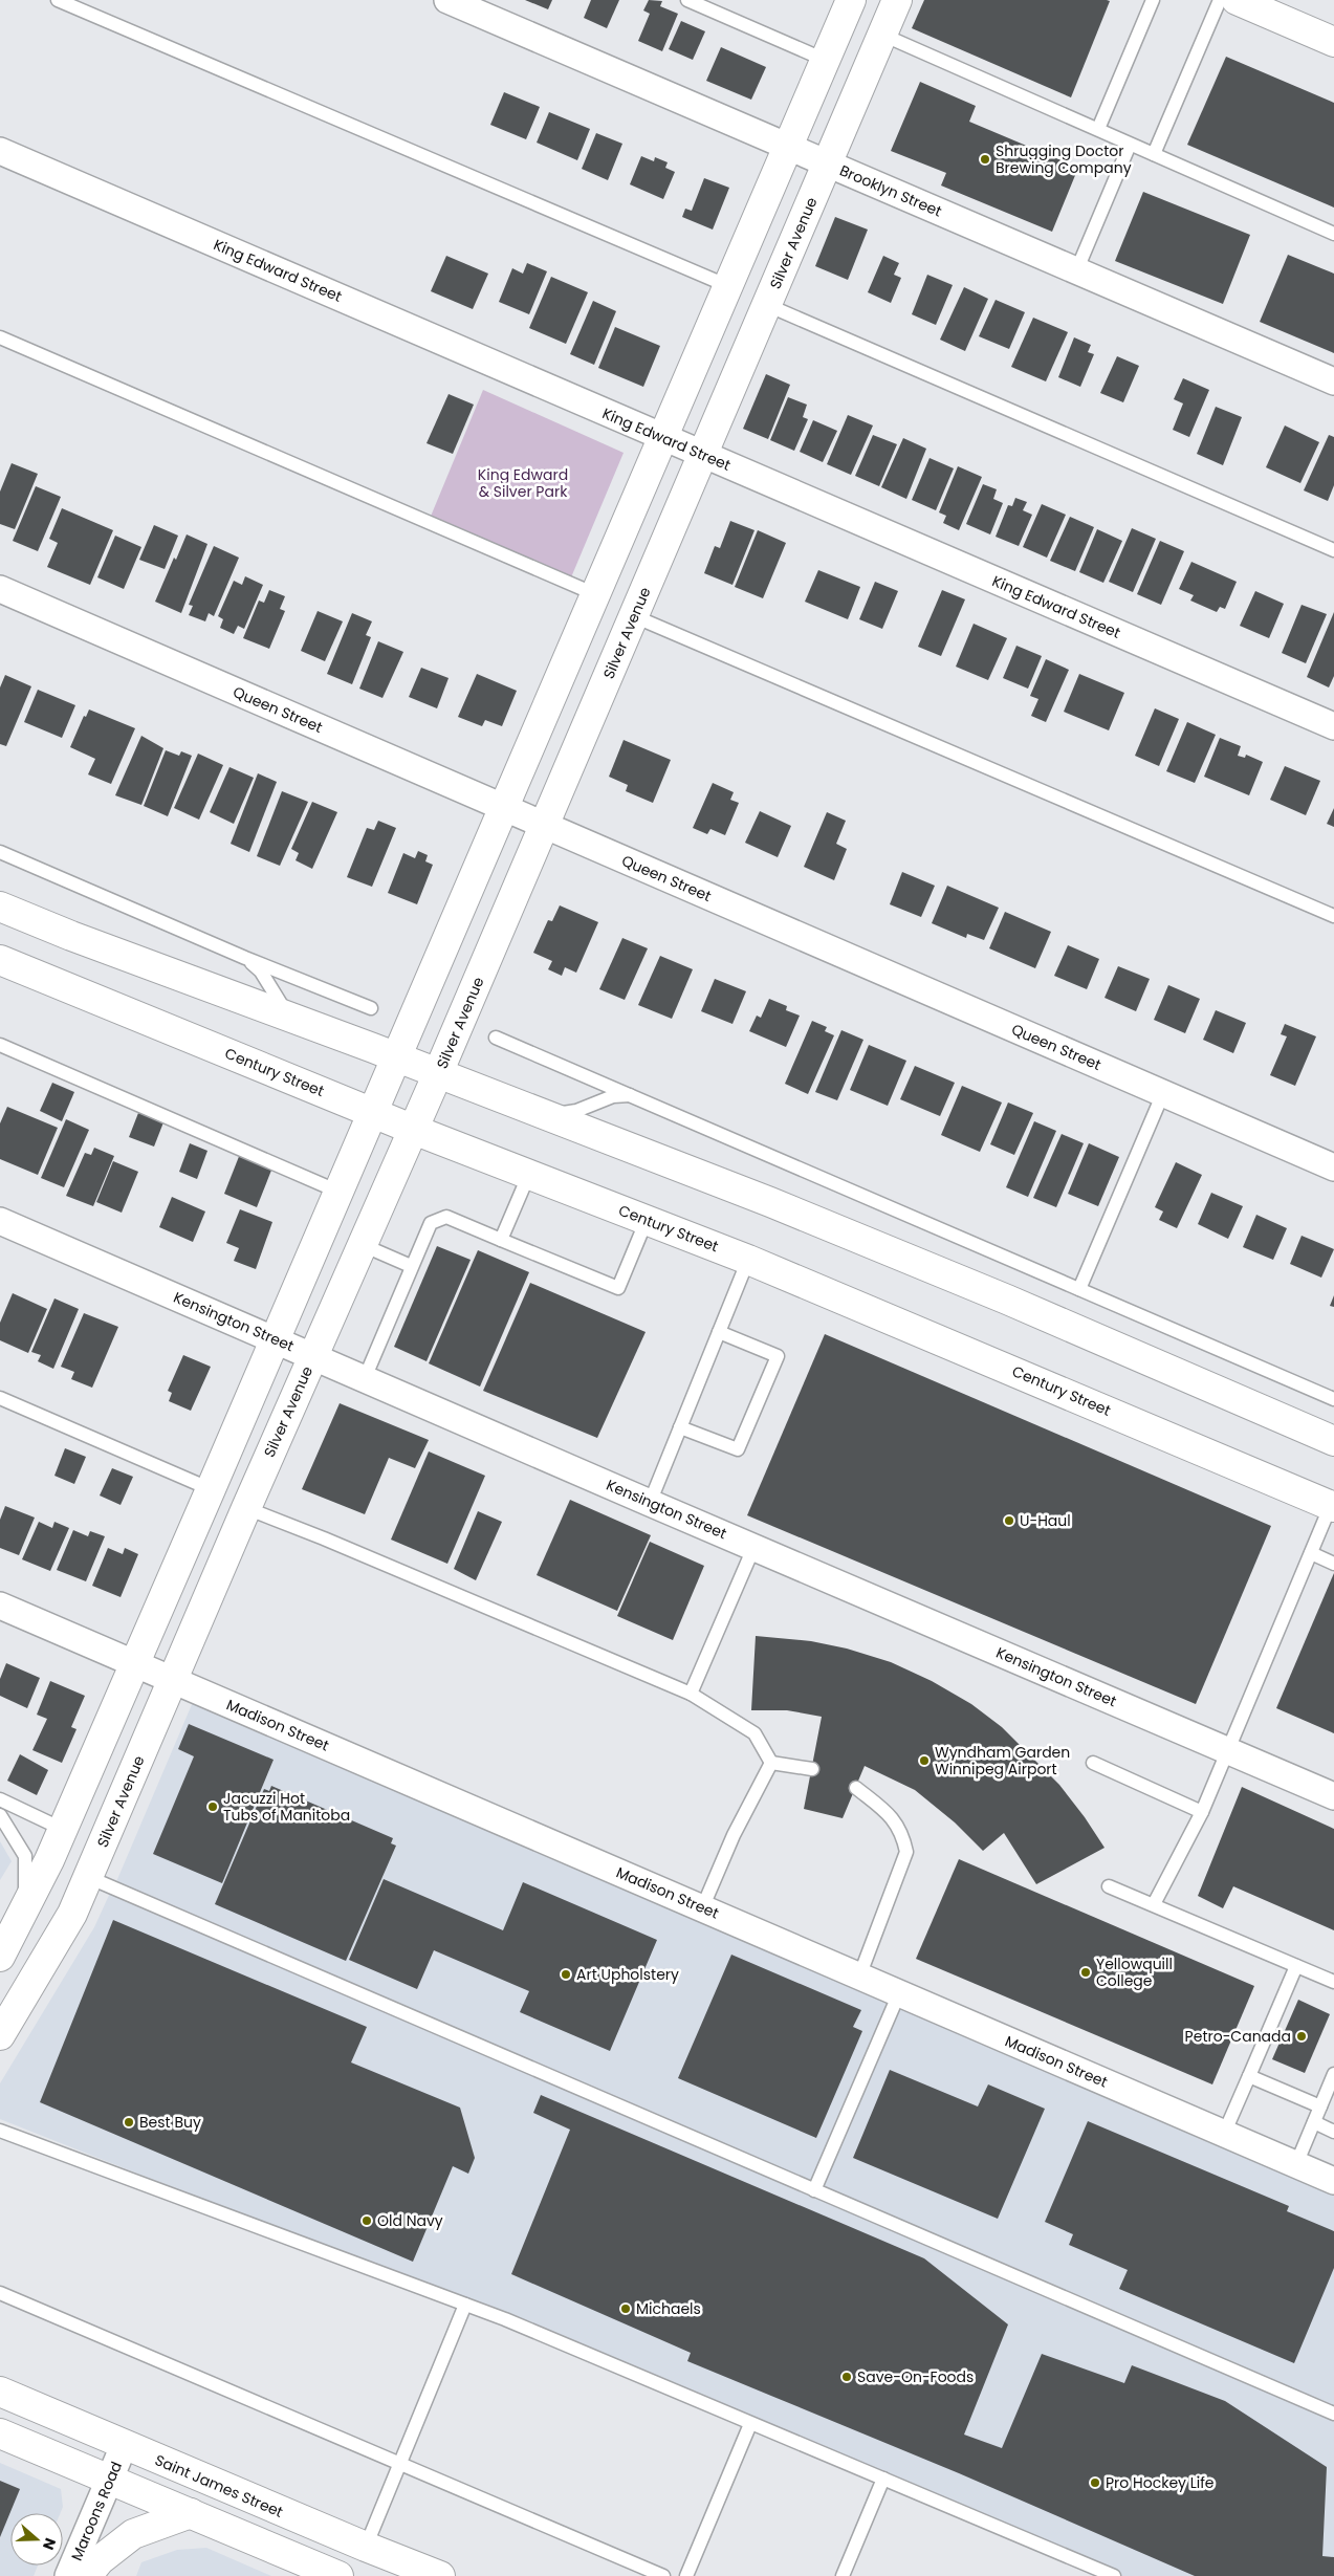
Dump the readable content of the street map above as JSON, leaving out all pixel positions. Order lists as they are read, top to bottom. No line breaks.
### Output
{"streets":{"street":["Brooklyn Street","Silver Avenue","King Edward Street","Queen Street","Century Street","Kensington Street","Madison Street","Saint James Street","Maroons Road"]},"crossings":[["Brooklyn Street","Silver Avenue"],["Silver Avenue","King Edward Street"],["Silver Avenue","Queen Street"],["Silver Avenue","Century Street"],["Silver Avenue","Kensington Street"],["Silver Avenue","Madison Street"],["Saint James Street","Maroons Road"]],"parks":["King Edward & Silver Park"],"places":["Shrugging Doctor Brewing Company","U-Haul","Wyndham Garden Winnipeg Airport","Jacuzzi Hot Tubs of Manitoba","Yellowquill College","Art Upholstery","Petro-Canada","Best Buy","Old Navy","Michaels","Save-On-Foods","Pro Hockey Life"],"north":"right"}
